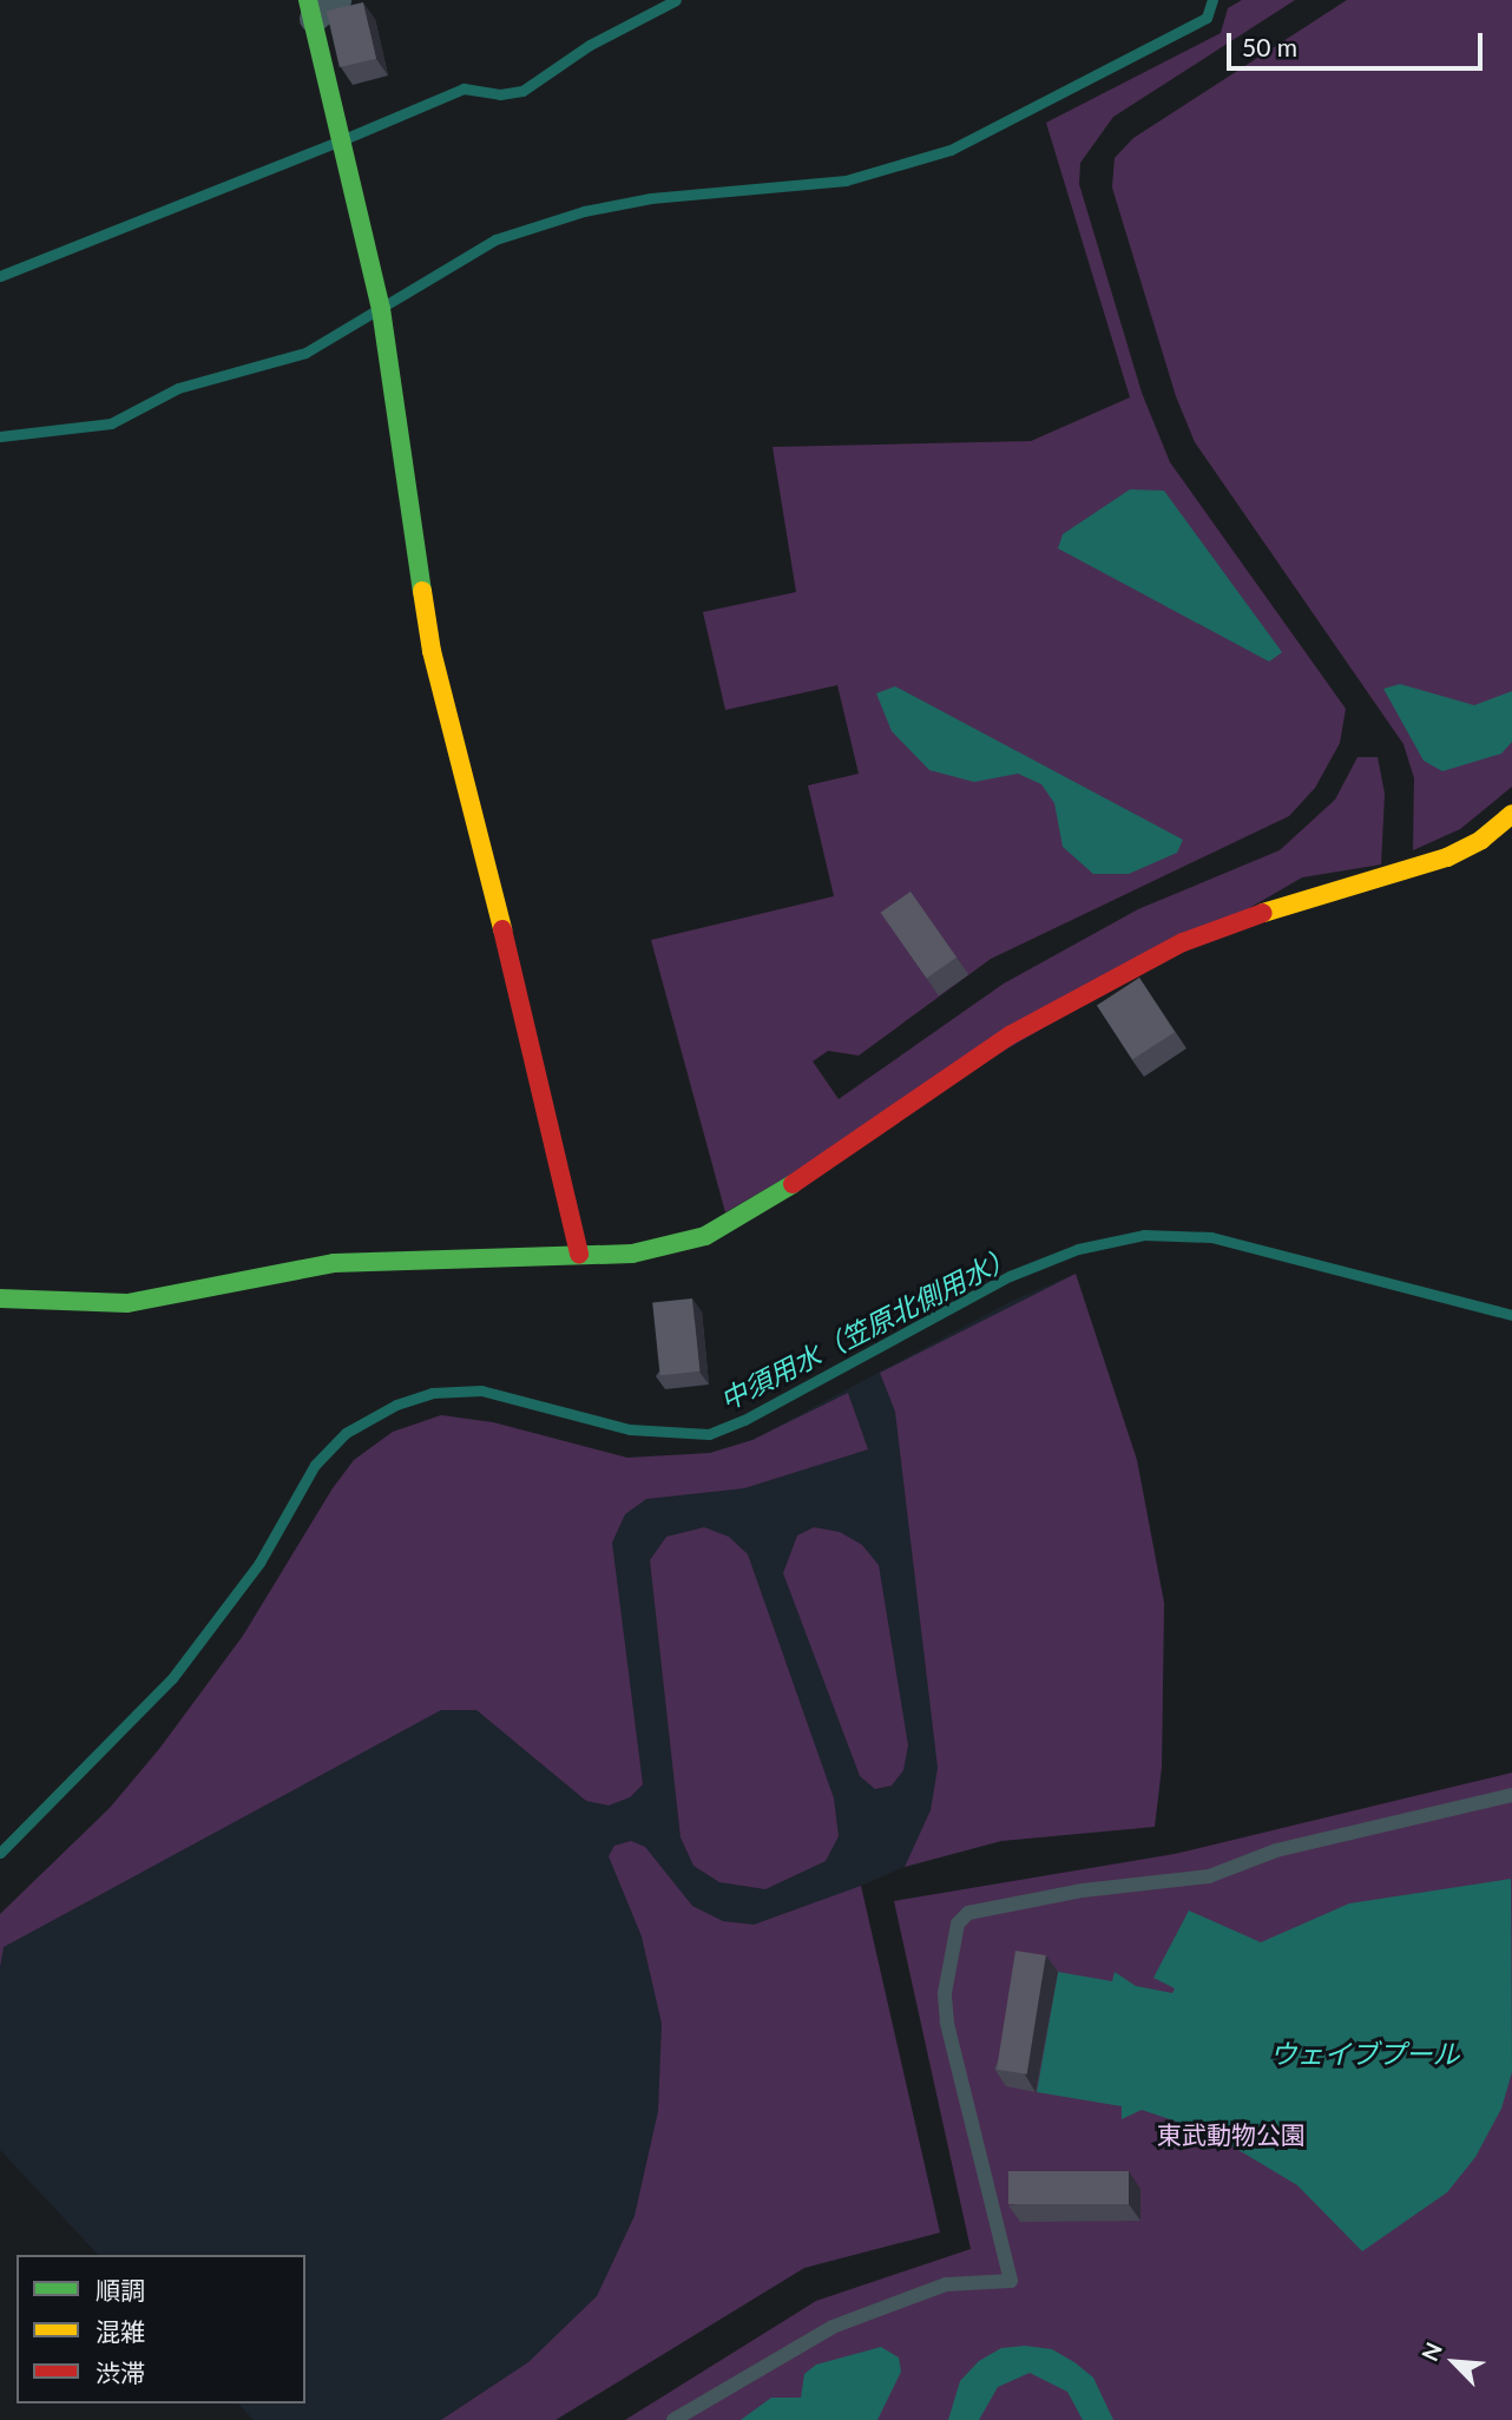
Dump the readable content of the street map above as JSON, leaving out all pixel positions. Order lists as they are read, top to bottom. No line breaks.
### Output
{"water":["中須用水（笠原北側用水）","ウェイブプール"],"parks":["東武動物公園"],"legend":["順調","混雑","渋滞"],"scale_bar":"50 m","north":"top left"}
